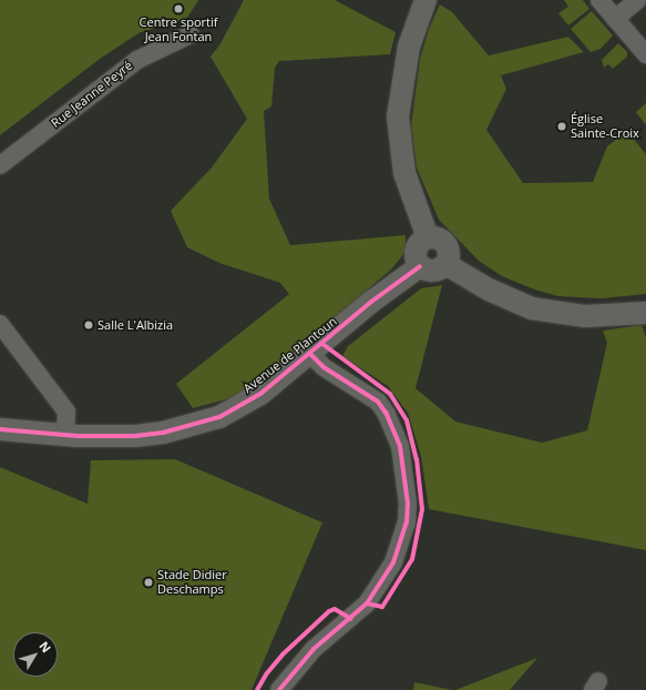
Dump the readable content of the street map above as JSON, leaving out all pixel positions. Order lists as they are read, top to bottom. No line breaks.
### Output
{"streets":{"street":["Rue Jeanne Peyré","Avenue de Plantoun"]},"places":["Centre sportif Jean Fontan","Église Sainte-Croix","Salle L'Albizia","Stade Didier Deschamps"],"north":"top right"}
